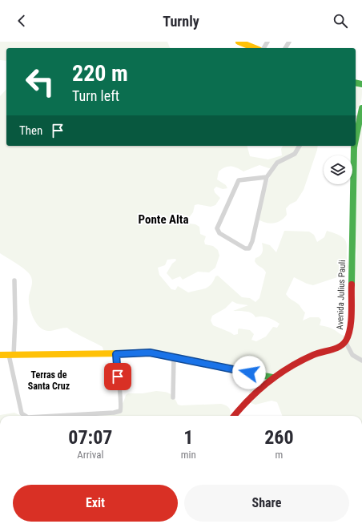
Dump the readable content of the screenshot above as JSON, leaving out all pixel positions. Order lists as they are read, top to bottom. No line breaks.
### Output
{"streets":{"street":["Avenida Julius Pauli"]},"districts":["Ponte Alta","Terras de Santa Cruz"],"page":{"header":"Turnly","turn":["220 m","Turn left"],"then":"Then","eta":["07:07","Arrival","1","min","260","m"],"buttons":["Exit","Share"]}}
